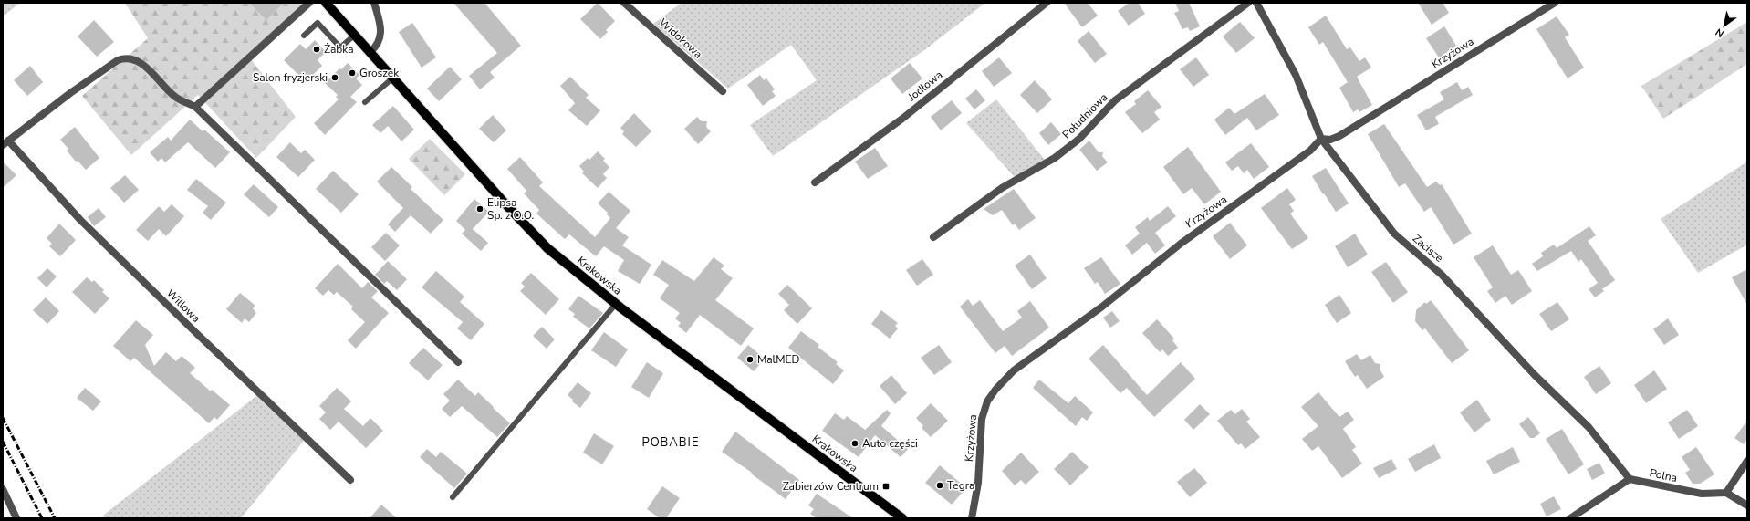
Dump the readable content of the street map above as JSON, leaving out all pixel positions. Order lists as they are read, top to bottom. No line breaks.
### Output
{"streets":{"main road":["Krakowska"],"street":["Widokowa","Krzyżowa","Jodłowa","Południowa","Zacisze","Willowa","Polna"]},"crossings":[["Krzyżowa","Zacisze"],["Zacisze","Polna"]],"districts":["POBABIE"],"places":{"other":["Żabka","Groszek","Salon fryzjerski","Elipsa Sp. z O.O.","MalMED","Auto części","Tegra"],"transit":["Zabierzów Centrum"]},"north":"bottom left"}
